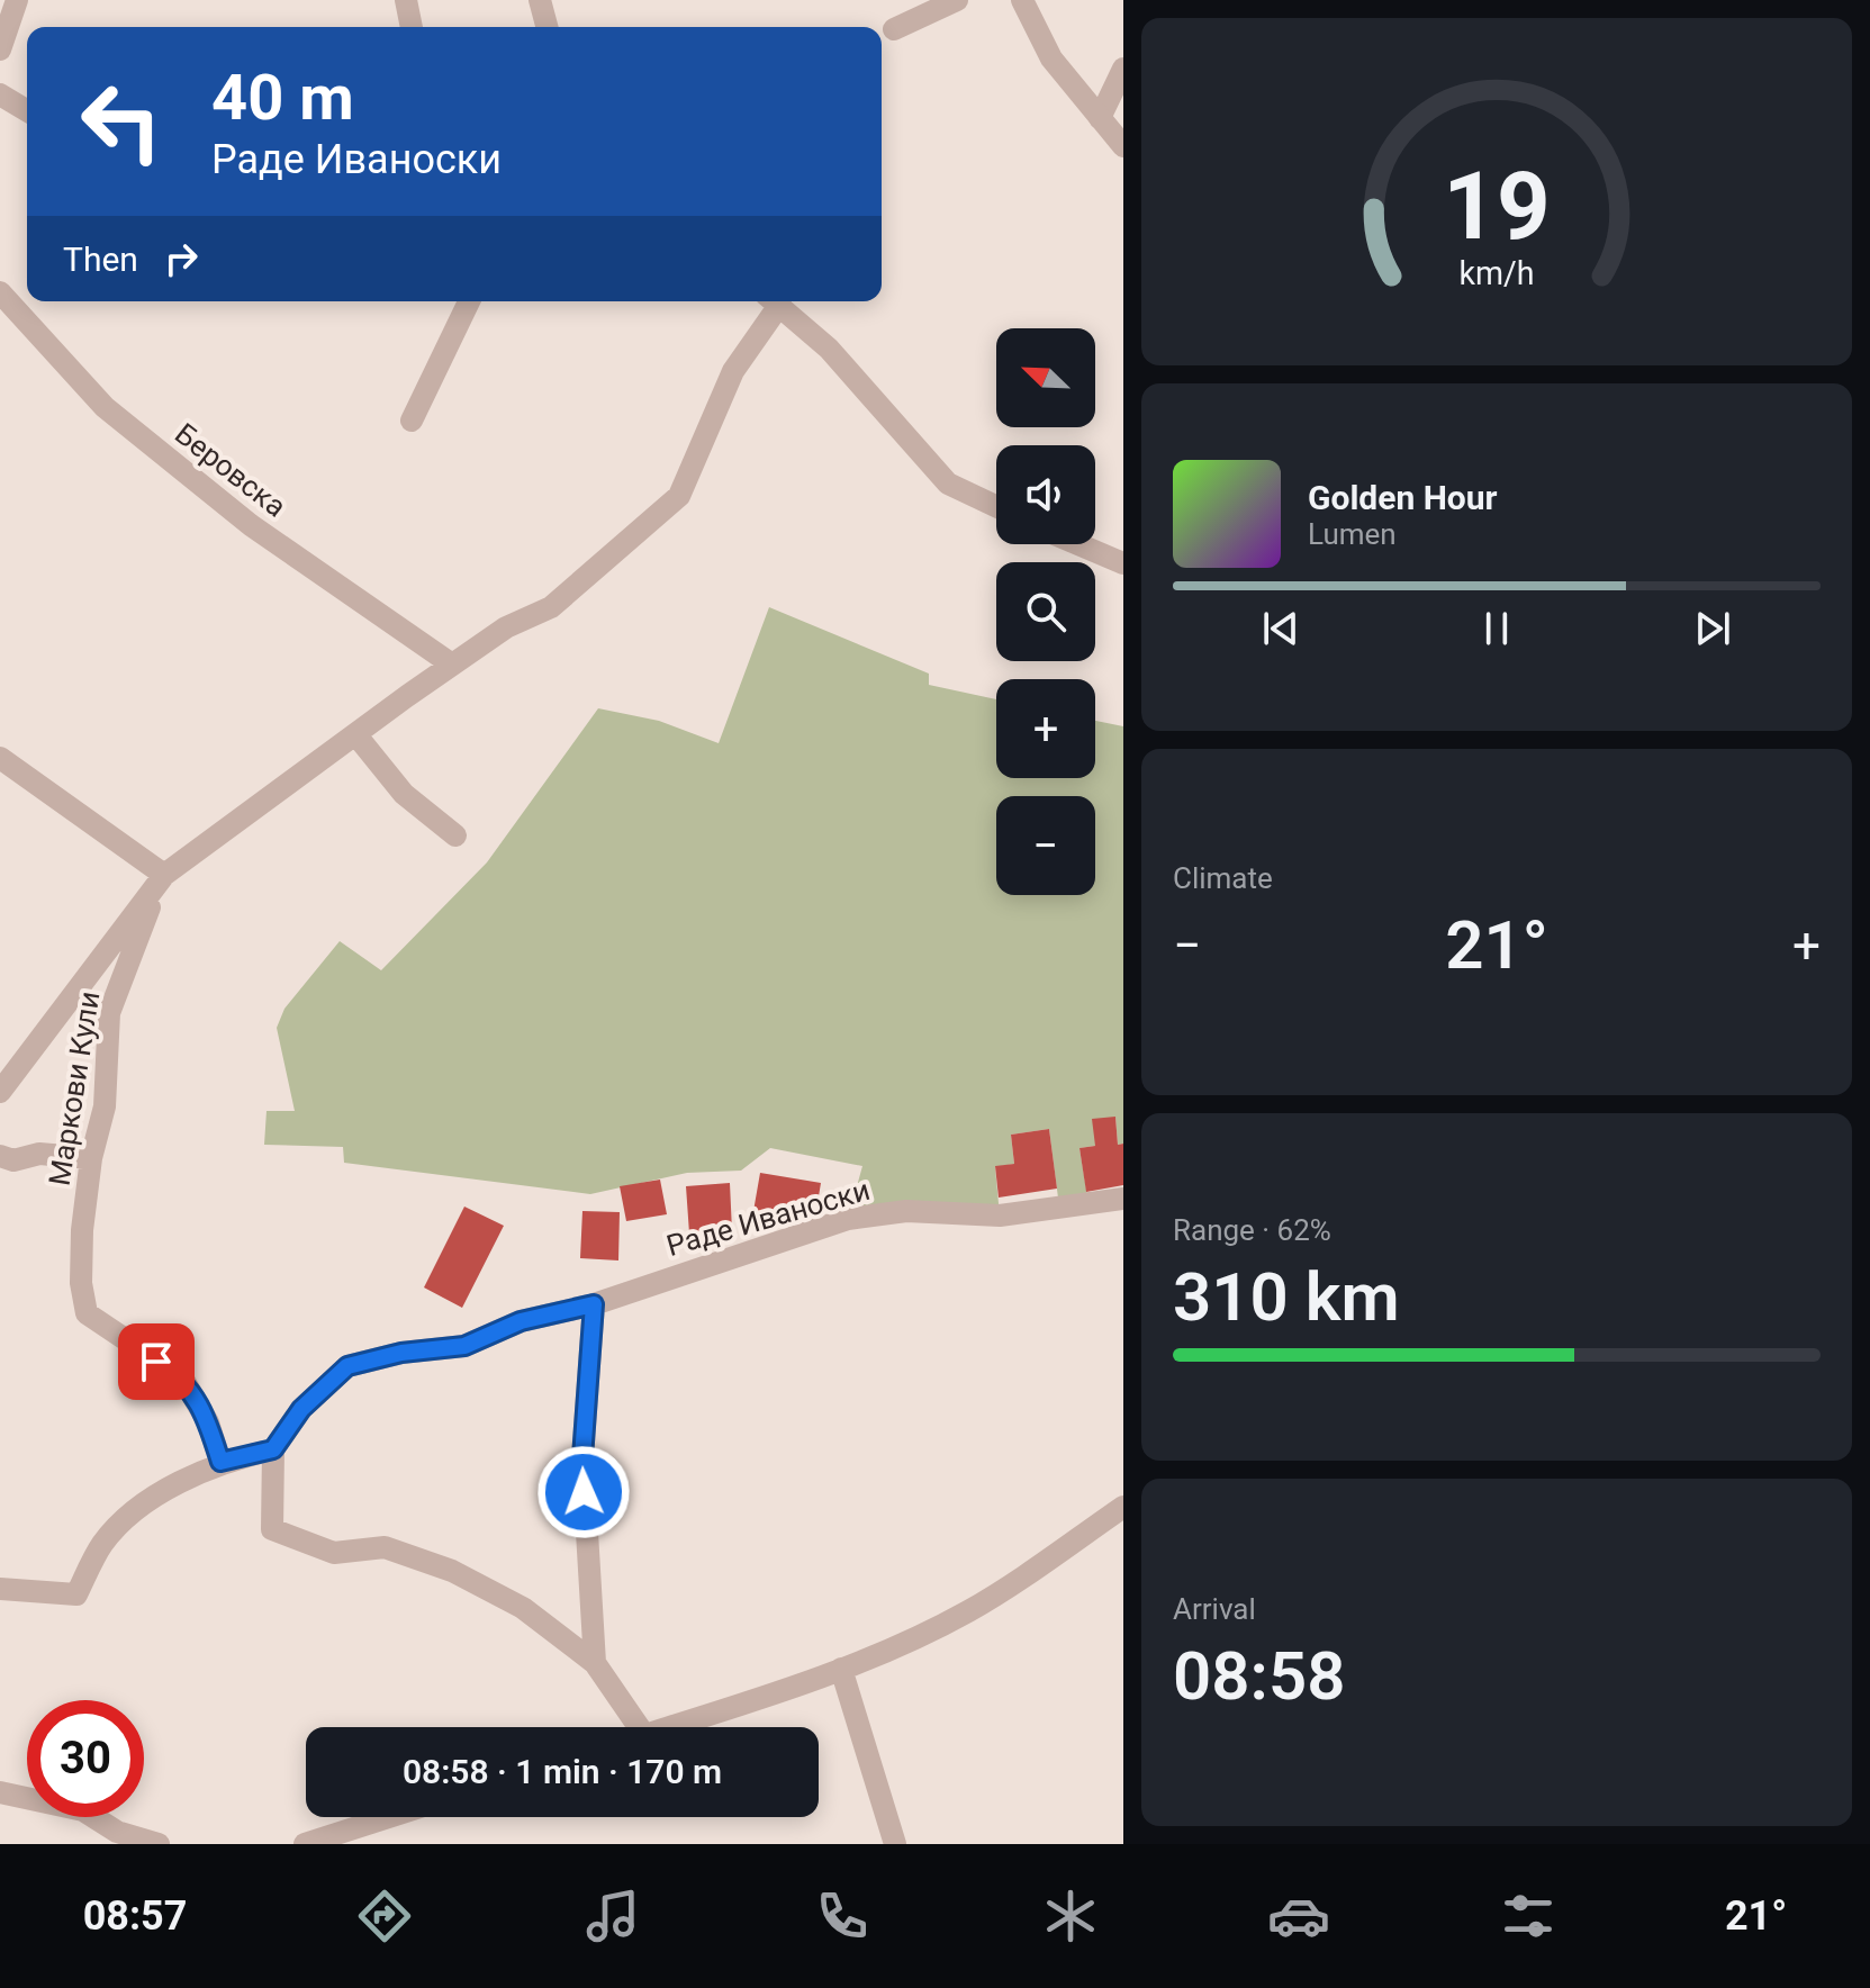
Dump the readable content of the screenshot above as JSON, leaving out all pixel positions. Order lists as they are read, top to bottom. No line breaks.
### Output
{"streets":{"street":["Беровска","Маркови Кули","Раде Иваноски"]},"north":"top left","page":{"turn":["40 m","Раде Иваноски"],"then":"Then","map_buttons":["+","−"],"song":["Golden Hour","Lumen"],"tile":["Climate",["Range · 62%","310 km"],["Arrival","08:58"]],"heat":["−","21°","+"],"limit":"30","trip":"08:58 · 1 min · 170 m","tabs":["08:57","21°"],"gauge":["19","km/h"]}}
